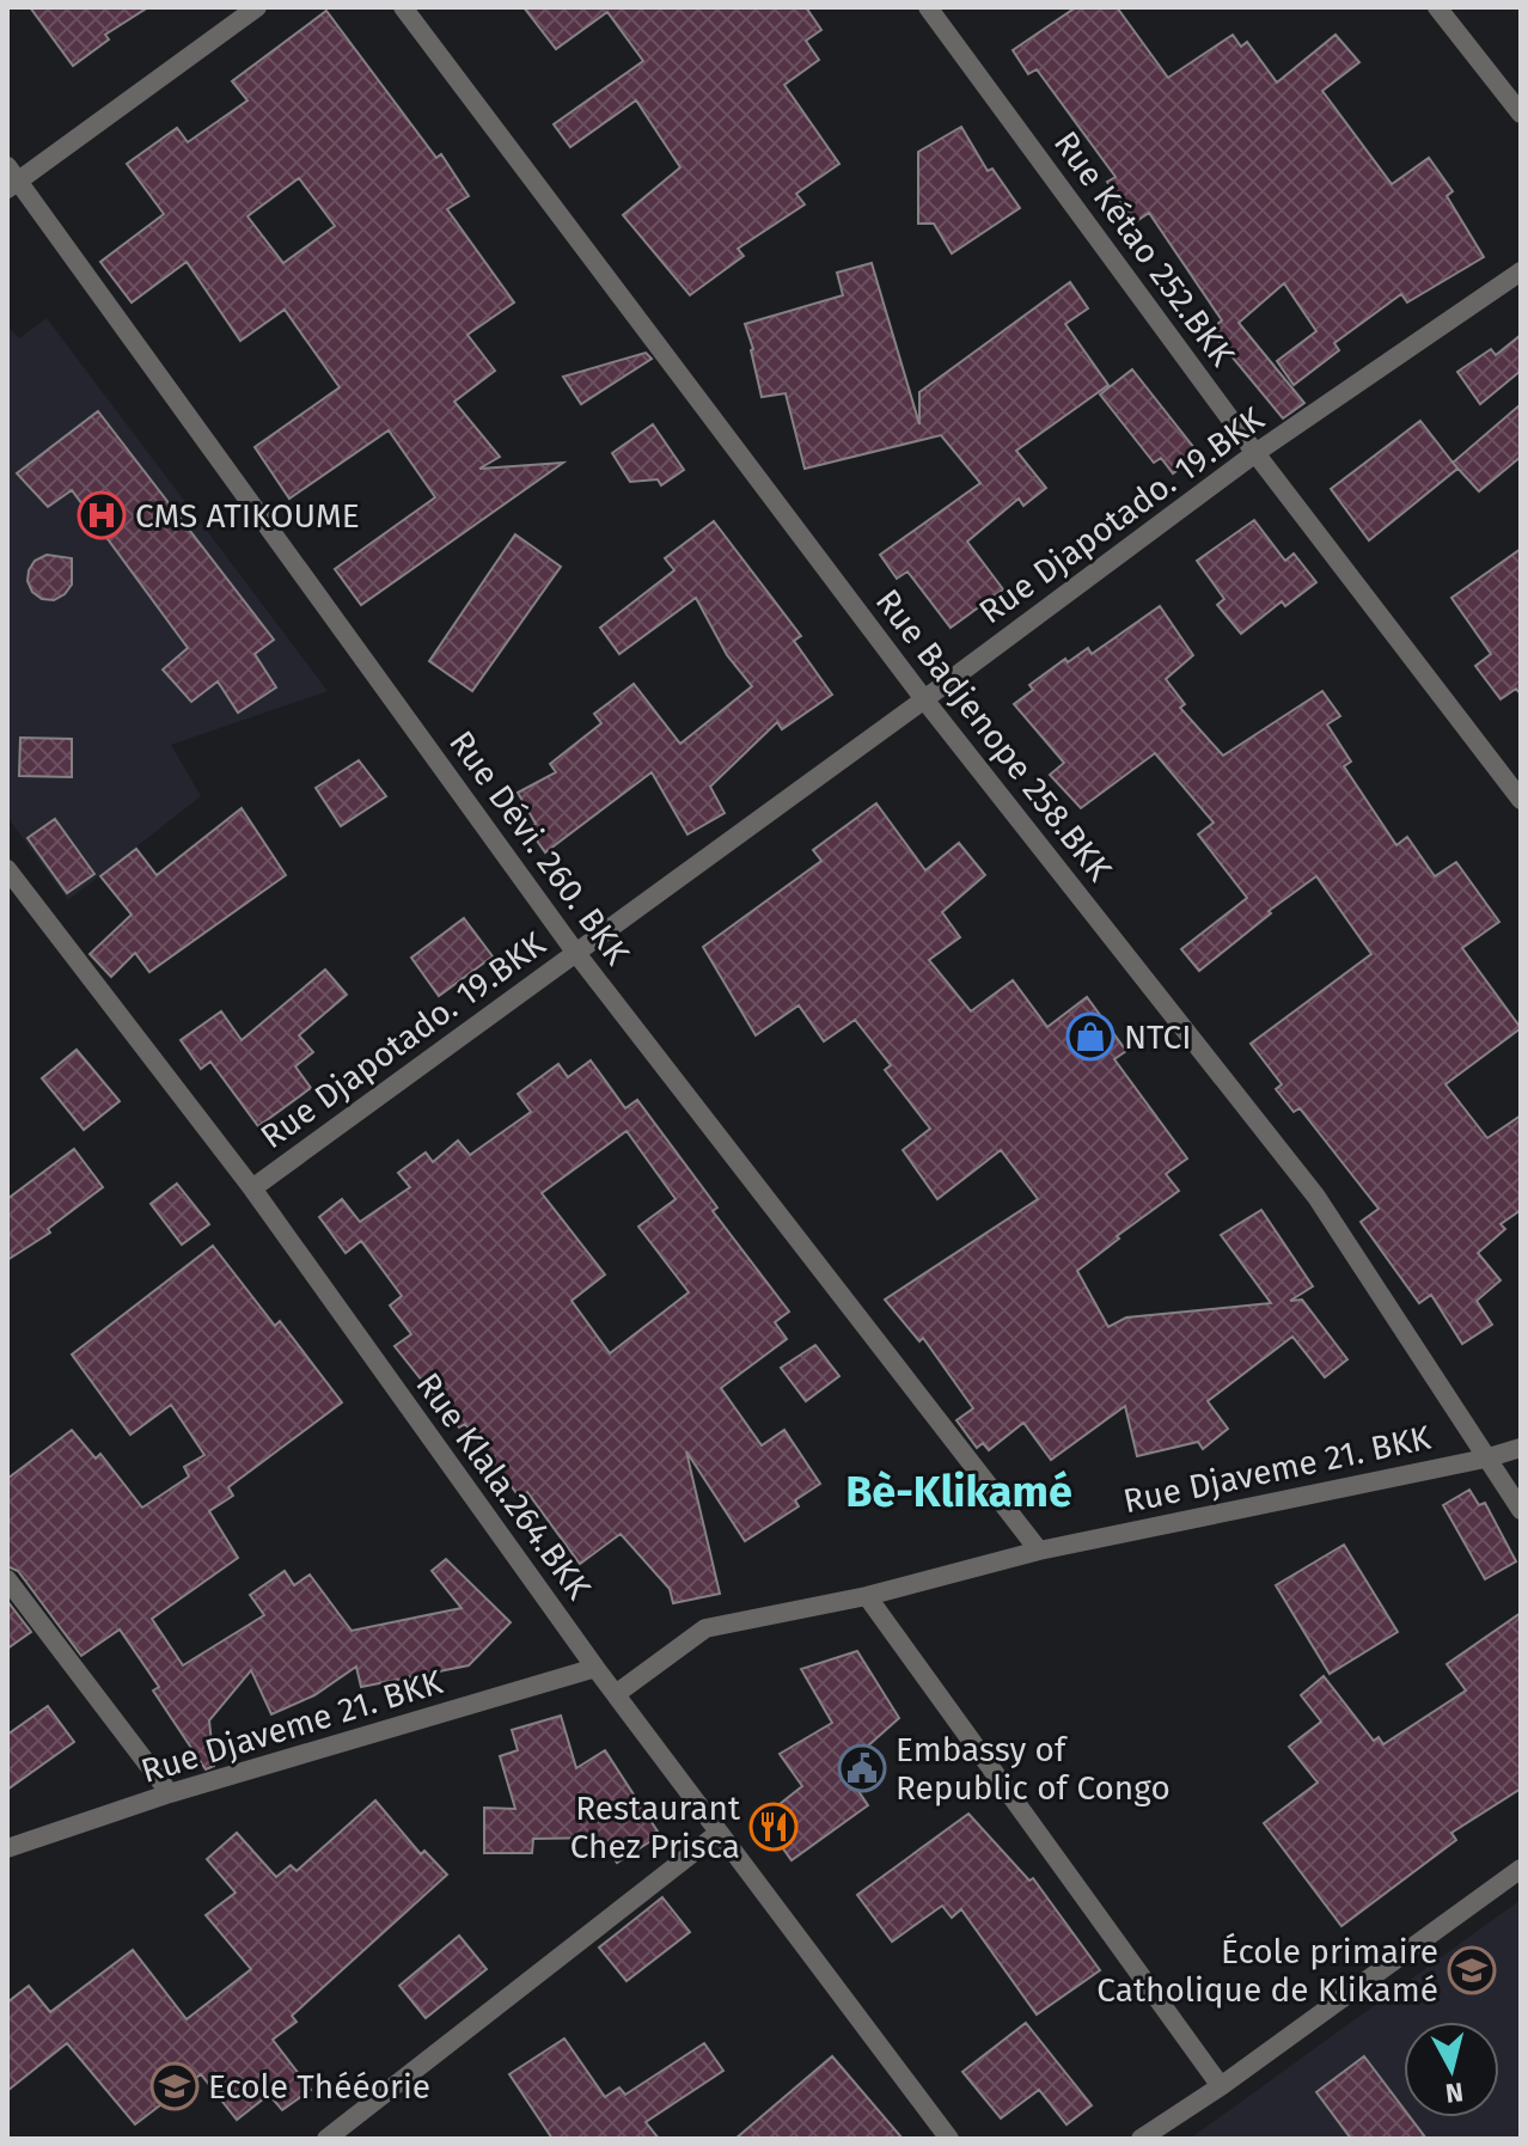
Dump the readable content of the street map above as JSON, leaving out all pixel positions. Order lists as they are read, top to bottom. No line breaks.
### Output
{"streets":{"street":["Rue Kétao 252.BKK","Rue Djapotado. 19.BKK","Rue Badjenope 258.BKK","Rue Dévi. 260. BKK","Rue Djaveme 21. BKK","Rue Klala.264.BKK"]},"crossings":[["Rue Kétao 252.BKK","Rue Djapotado. 19.BKK"],["Rue Djapotado. 19.BKK","Rue Badjenope 258.BKK"],["Rue Djapotado. 19.BKK","Rue Dévi. 260. BKK"],["Rue Djapotado. 19.BKK","Rue Klala.264.BKK"],["Rue Badjenope 258.BKK","Rue Djaveme 21. BKK"],["Rue Dévi. 260. BKK","Rue Djaveme 21. BKK"],["Rue Djaveme 21. BKK","Rue Klala.264.BKK"]],"districts":["Bè-Klikamé"],"places":{"hospital":["CMS ATIKOUME"],"shop":["NTCI"],"public building":["Embassy of Republic of Congo"],"restaurant":["Restaurant Chez Prisca"],"school or university":["École primaire Catholique de Klikamé","Ecole Thééorie"]},"north":"bottom"}
